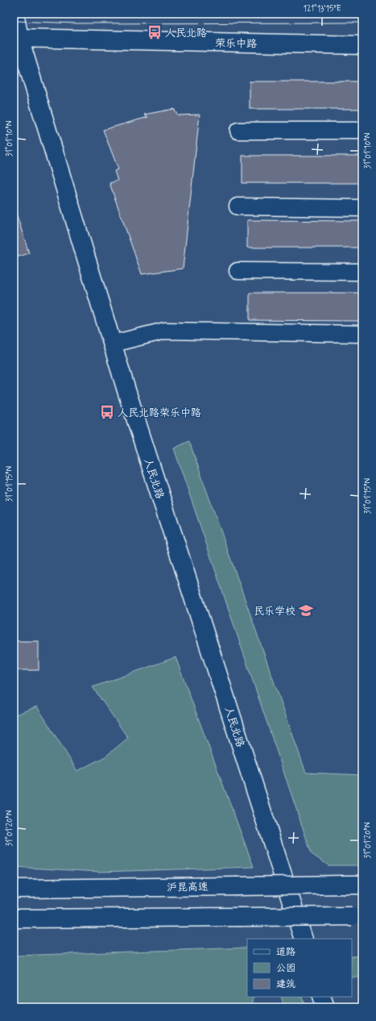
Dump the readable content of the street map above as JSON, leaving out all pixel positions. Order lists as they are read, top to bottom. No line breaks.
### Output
{"streets":{"main road":["荣乐中路","人民北路","沪昆高速"]},"crossings":[["荣乐中路","人民北路"]],"places":{"bus stop":["人民北路","人民北路荣乐中路"],"school or university":["民乐学校"]},"legend":["道路","公园","建筑"],"coordinates":["121°13'15\"E","31°01'10\"N","31°01'15\"N","31°01'20\"N"]}
